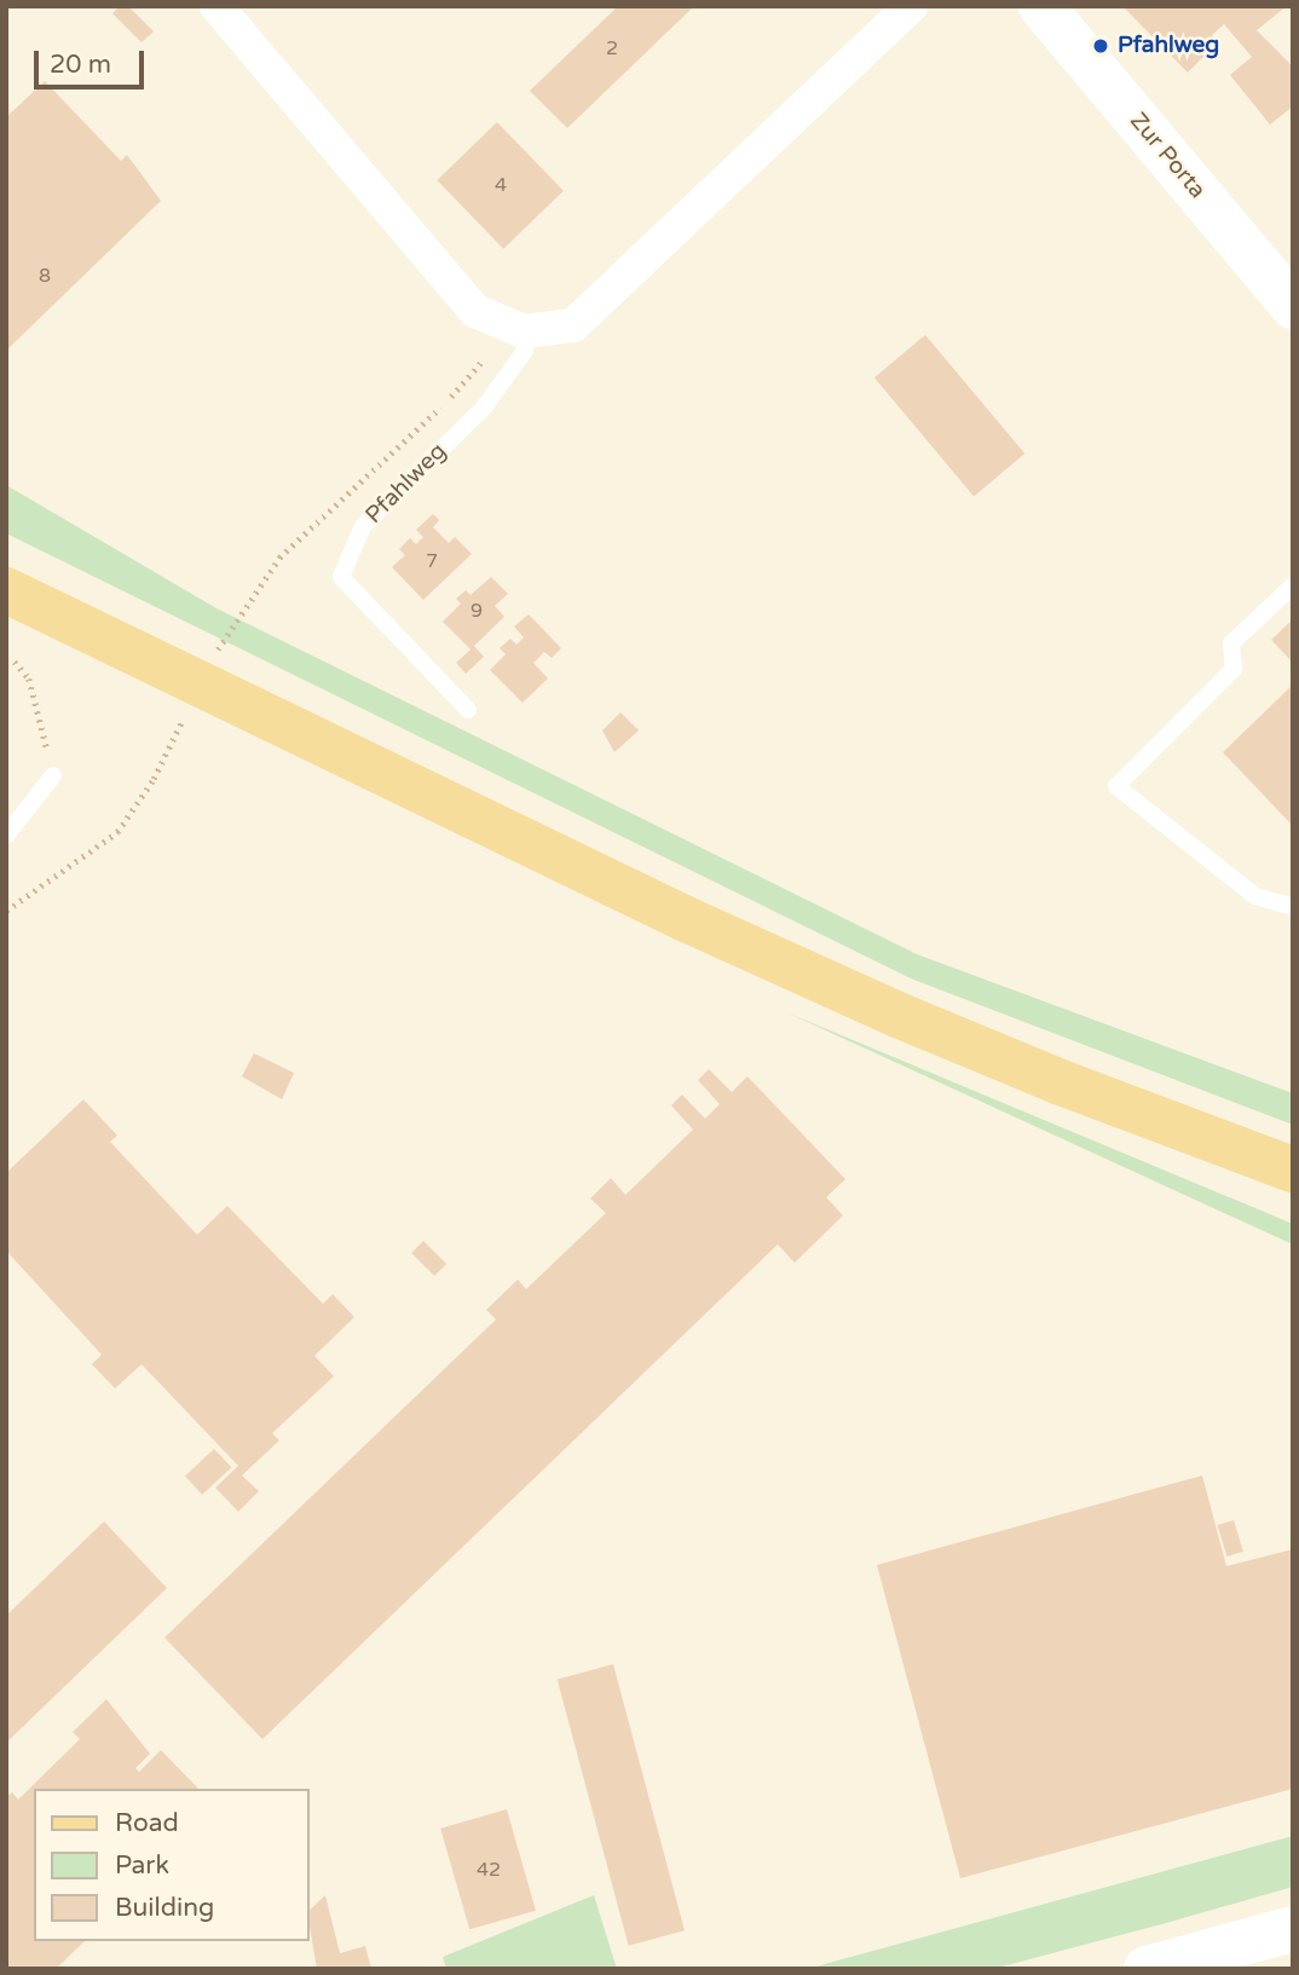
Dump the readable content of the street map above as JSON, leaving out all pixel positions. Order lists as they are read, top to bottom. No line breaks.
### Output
{"streets":{"main road":["Zur Porta"],"lane":["Pfahlweg"]},"places":["Pfahlweg"],"house_numbers":["2","4","8","7","9","42"],"legend":["Road","Park","Building"],"scale_bar":"20 m"}
